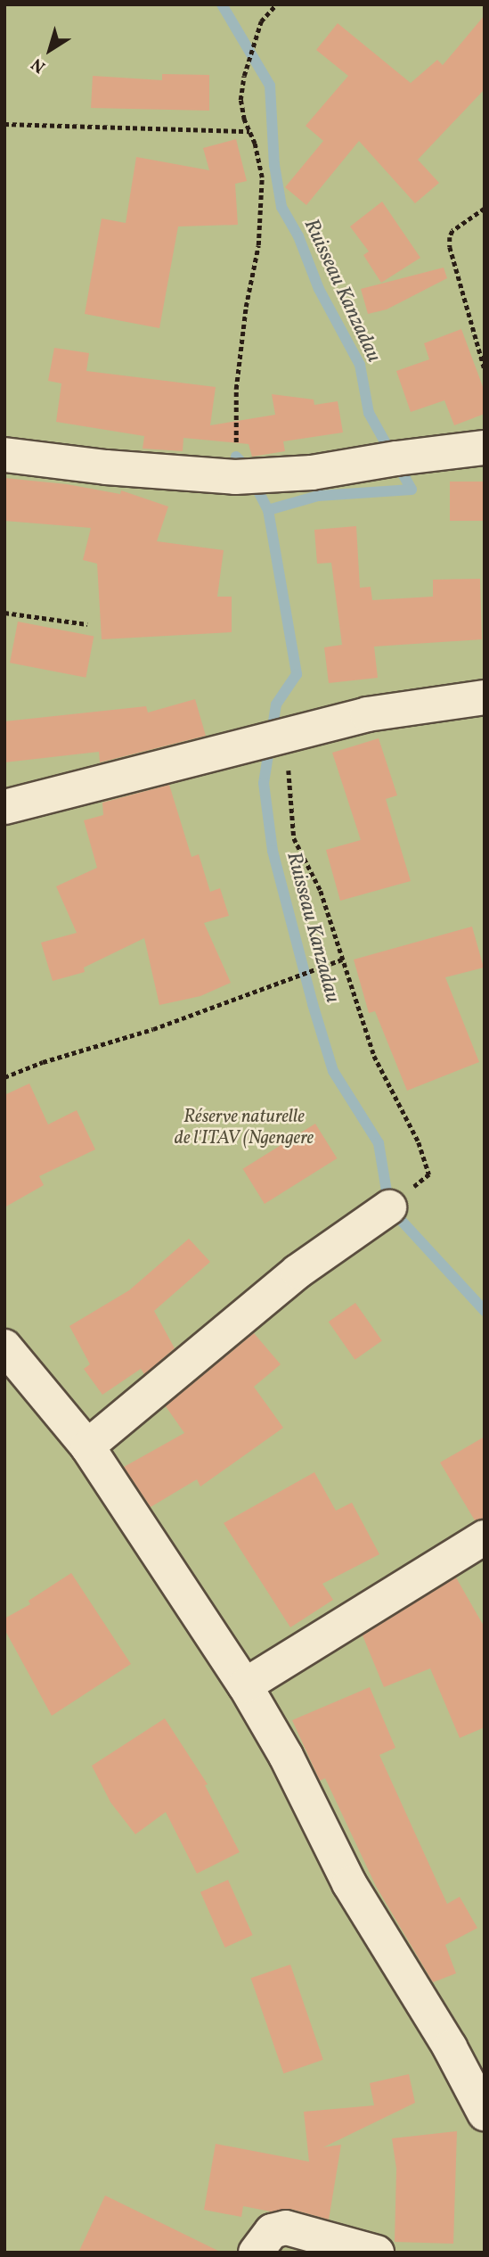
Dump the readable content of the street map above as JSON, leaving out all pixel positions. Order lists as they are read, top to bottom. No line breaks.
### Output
{"water":["Ruisseau Kanzadau"],"parks":["Réserve naturelle de l'ITAV (Ngengere"],"north":"bottom left"}
